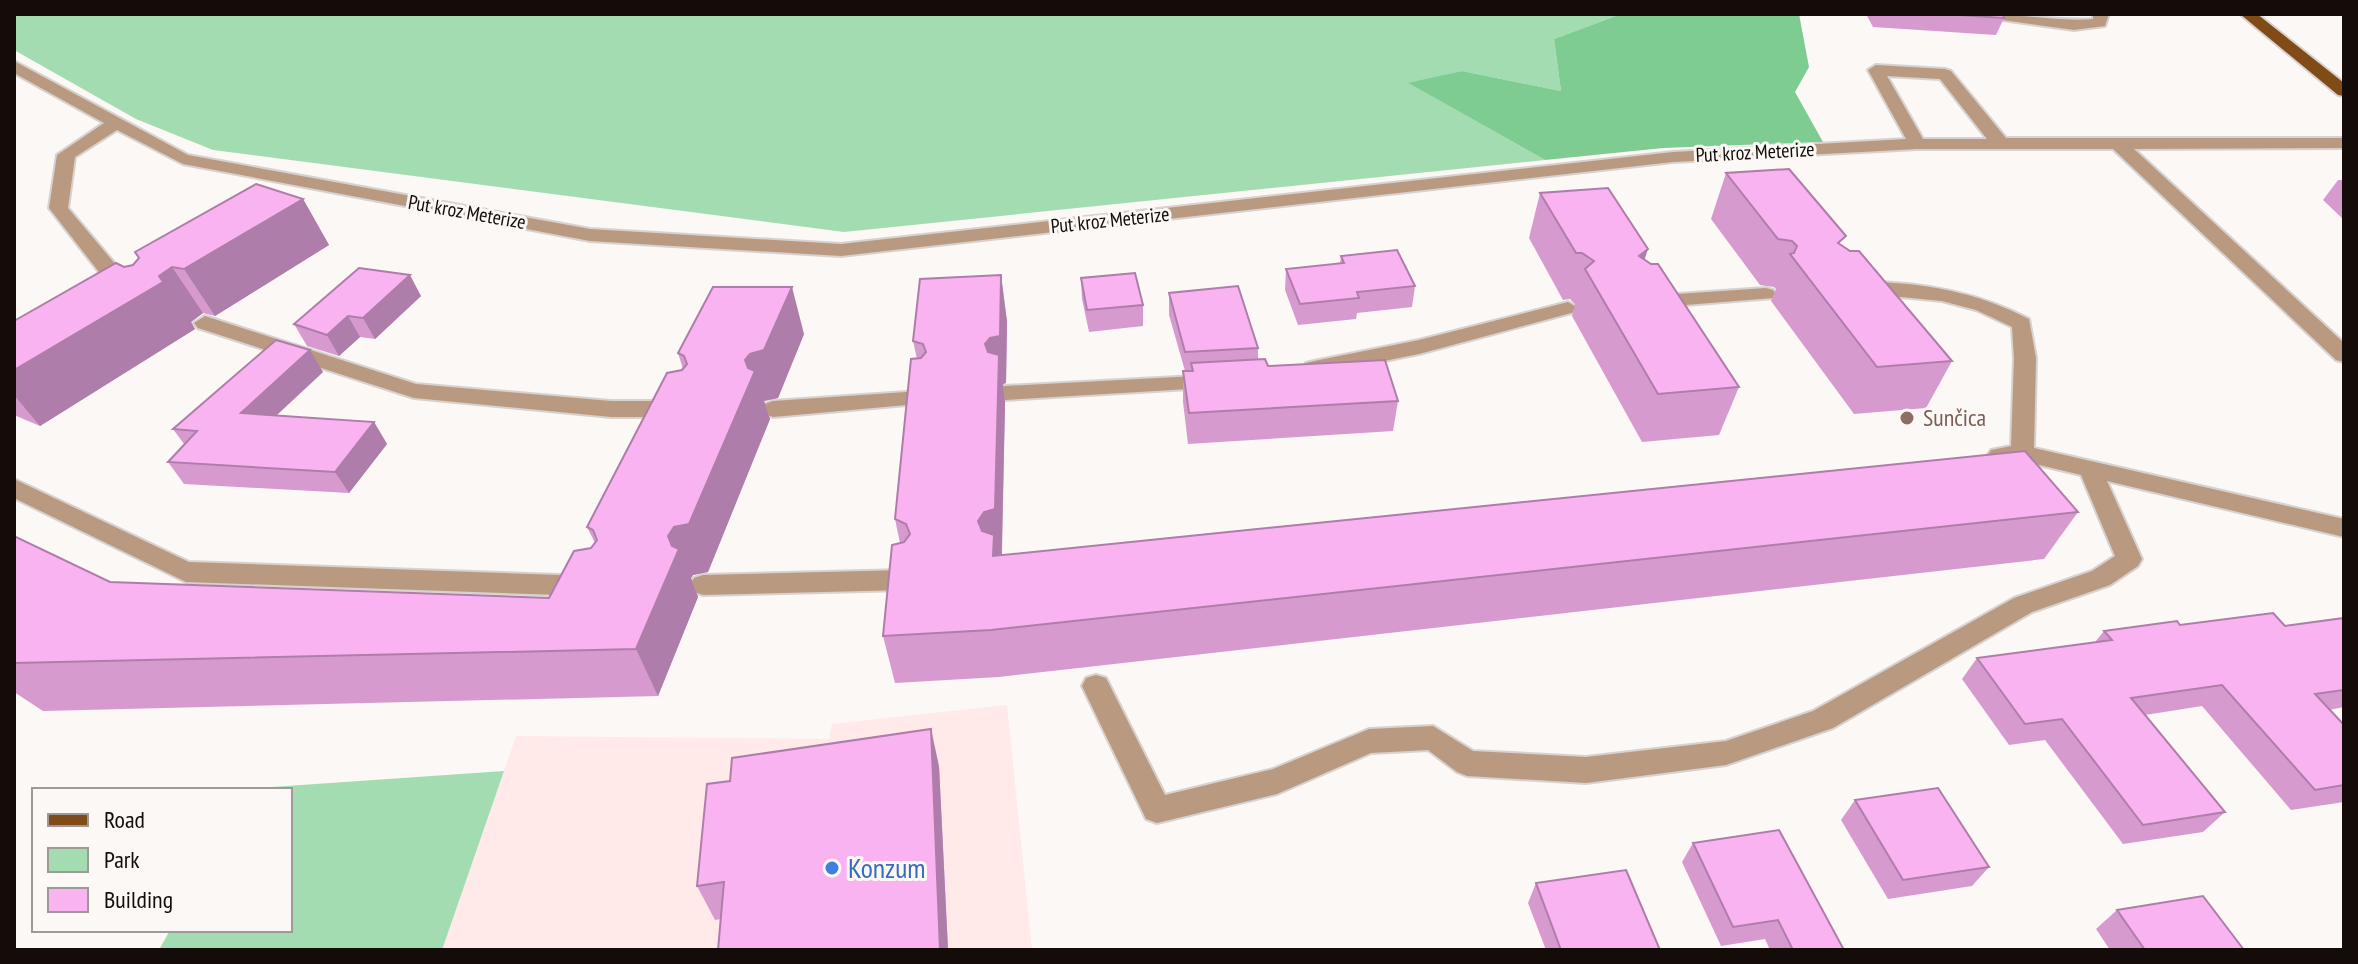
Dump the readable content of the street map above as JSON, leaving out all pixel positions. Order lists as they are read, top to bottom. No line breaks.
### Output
{"streets":{"street":["Put kroz Meterize"]},"places":["Sunčica","Konzum"],"legend":["Road","Park","Building"]}
